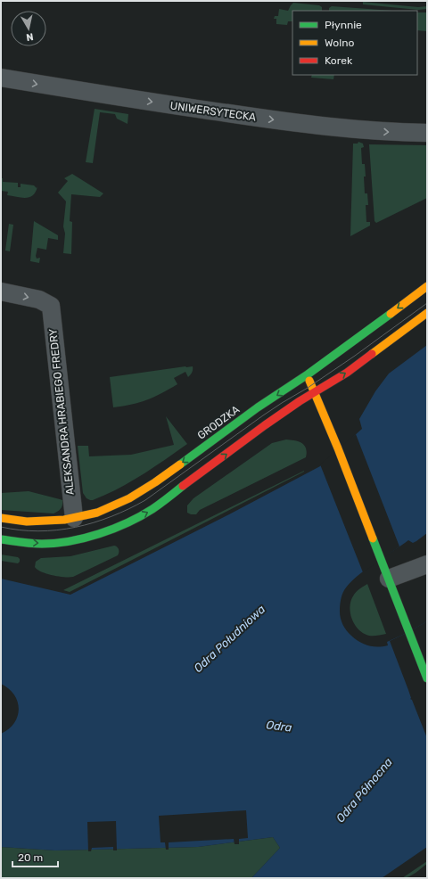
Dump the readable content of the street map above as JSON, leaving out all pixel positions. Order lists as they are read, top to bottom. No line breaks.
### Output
{"streets":{"street":["UNIWERSYTECKA","ALEKSANDRA HRABIEGO FREDRY","GRODZKA"]},"crossings":[["ALEKSANDRA HRABIEGO FREDRY","GRODZKA"]],"one_way":["UNIWERSYTECKA","ALEKSANDRA HRABIEGO FREDRY"],"water":["Odra Południowa","Odra","Odra Północna"],"legend":["Płynnie","Wolno","Korek"],"scale_bar":"20 m","north":"bottom"}
